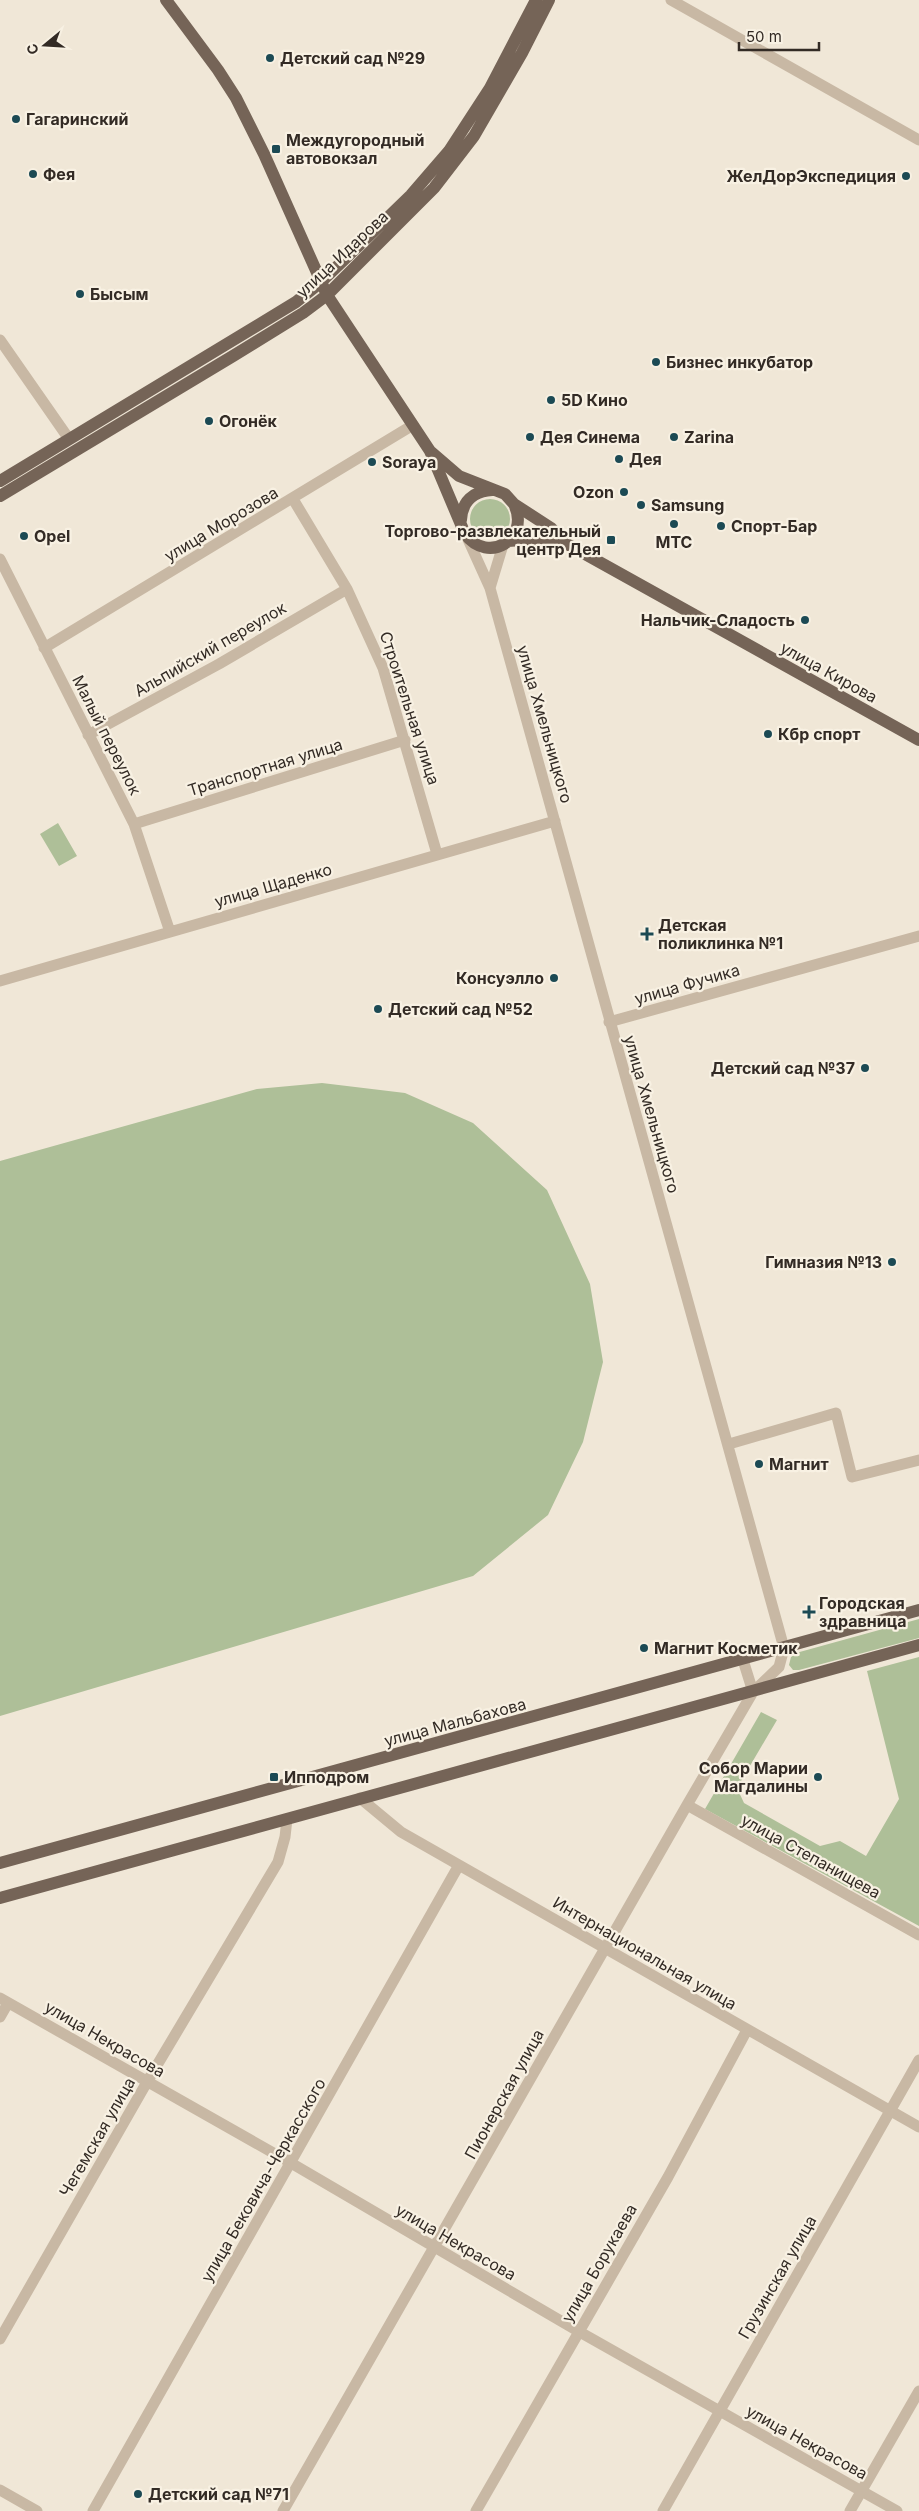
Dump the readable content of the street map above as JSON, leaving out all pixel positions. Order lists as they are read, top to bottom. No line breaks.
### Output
{"streets":{"main road":["улица Идарова","улица Кирова","улица Мальбахова"],"street":["улица Морозова","Альпийский переулок","Строительная улица","улица Хмельницкого","Малый переулок","Транспортная улица","улица Щаденко","улица Фучика","улица Степанищева","Интернациональная улица","улица Некрасова","Пионерская улица","Чегемская улица","улица Бековича-Черкасского","улица Борукаева","Грузинская улица"]},"crossings":[["улица Морозова","Строительная улица"],["улица Морозова","Малый переулок"],["Альпийский переулок","Строительная улица"],["Альпийский переулок","Малый переулок"],["Строительная улица","Транспортная улица"],["Строительная улица","улица Щаденко"],["улица Хмельницкого","улица Щаденко"],["улица Хмельницкого","улица Фучика"],["улица Хмельницкого","улица Мальбахова"],["Малый переулок","Транспортная улица"],["Малый переулок","улица Щаденко"],["улица Степанищева","Пионерская улица"],["Интернациональная улица","Пионерская улица"],["Интернациональная улица","улица Бековича-Черкасского"],["Интернациональная улица","улица Борукаева"],["Интернациональная улица","Грузинская улица"],["улица Некрасова","Пионерская улица"],["улица Некрасова","Чегемская улица"],["улица Некрасова","улица Бековича-Черкасского"],["улица Некрасова","улица Борукаева"],["улица Некрасова","Грузинская улица"]],"places":{"other":["Детский сад №29","Гагаринский","Фея","ЖелДорЭкспедиция","Бысым","Бизнес инкубатор","5D Кино","Огонёк","Дея Синема","Zarina","Дея","Soraya","Ozon","Samsung","МТС","Спорт-Бар","Opel","Нальчик-Сладость","Кбр спорт","Консуэлло","Детский сад №52","Детский сад №37","Гимназия №13","Магнит","Магнит Косметик","Собор Марии Магдалины","Детский сад №71"],"transit":["Междугородный автовокзал","Торгово-развлекательный центр Дея","Ипподром"],"health":["Детская поликлинка №1","Городская здравница"]},"scale_bar":"50 m","north":"left"}
